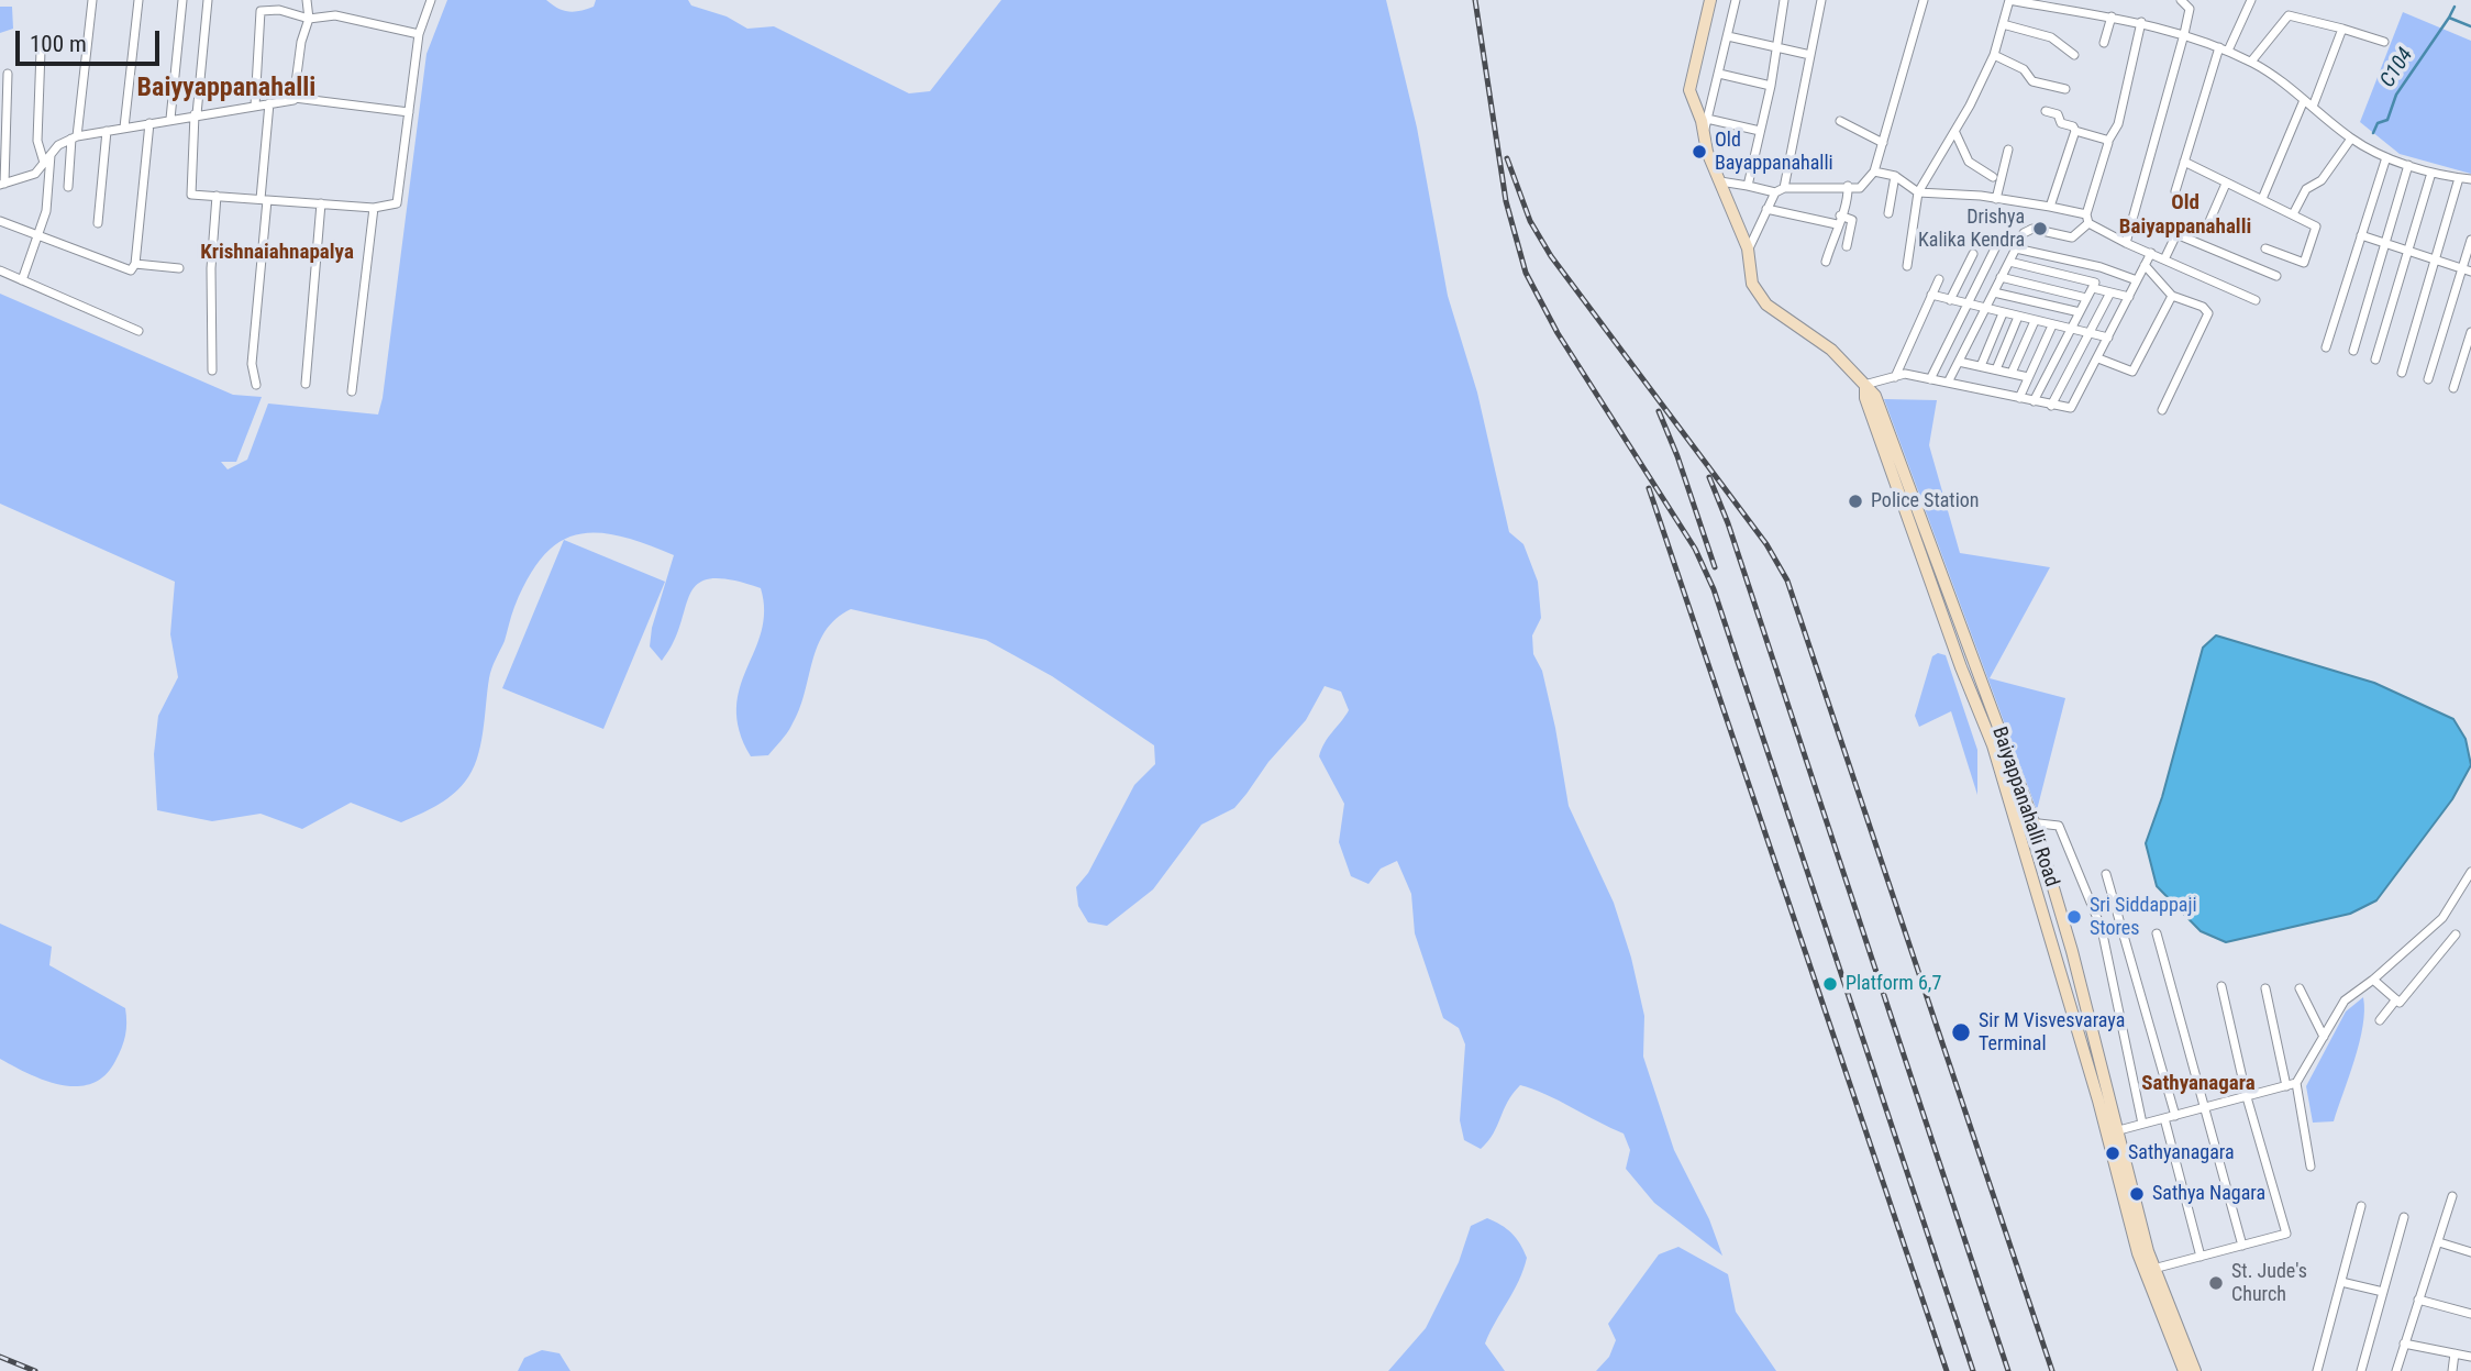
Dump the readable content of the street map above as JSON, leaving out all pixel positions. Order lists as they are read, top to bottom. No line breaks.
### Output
{"streets":{"street":["Baiyappanahalli Road"]},"districts":["Baiyyappanahalli","Old Baiyappanahalli","Krishnaiahnapalya","Sathyanagara"],"water":["C104"],"places":["Old Bayappanahalli","Drishya Kalika Kendra","Police Station","Sri Siddappaji Stores","Platform 6,7","Sir M Visvesvaraya Terminal","Sathyanagara","Sathya Nagara","St. Jude's Church"],"scale_bar":"100 m"}
